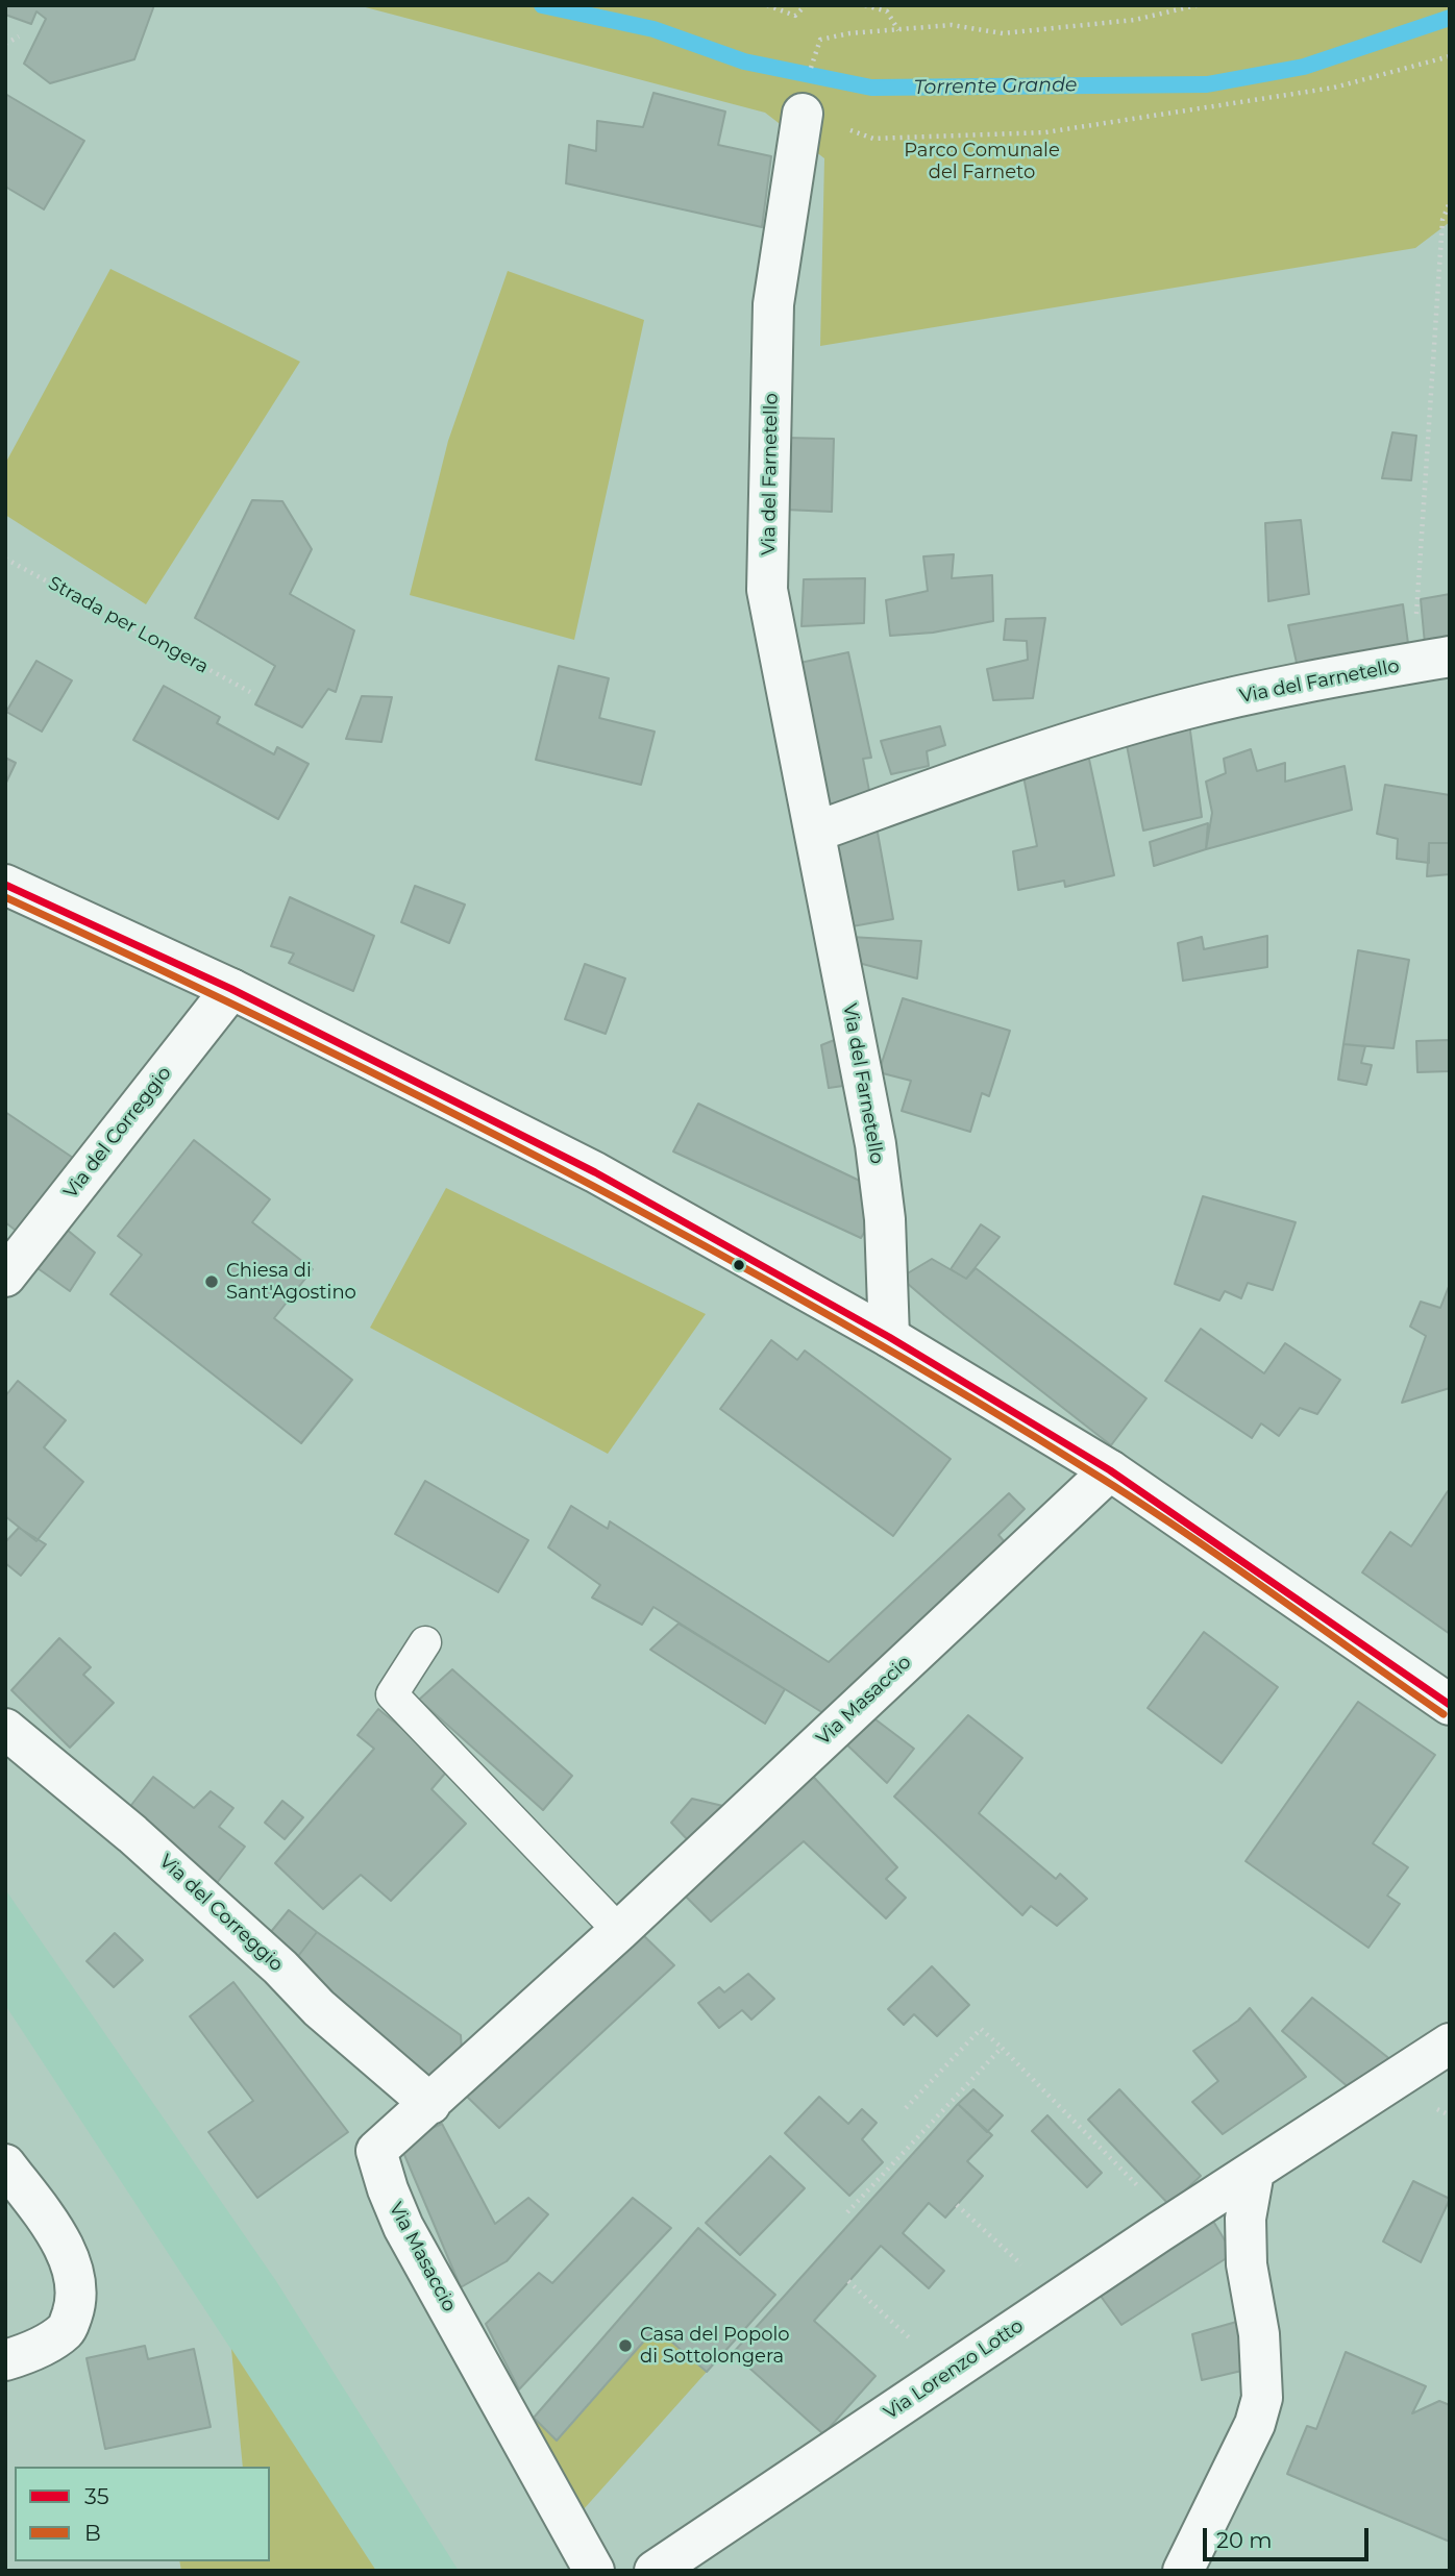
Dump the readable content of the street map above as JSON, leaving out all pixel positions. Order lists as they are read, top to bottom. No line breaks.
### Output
{"streets":{"street":["Via del Farnetello","Via del Correggio","Via Masaccio","Via Lorenzo Lotto"],"path":["Strada per Longera"]},"crossings":[["Via del Correggio","Via Masaccio"]],"water":["Torrente Grande"],"parks":["Parco Comunale del Farneto"],"places":["Chiesa di Sant'Agostino","Casa del Popolo di Sottolongera"],"lines":["transit line 35","transit line B"],"legend":["35","B"],"scale_bar":"20 m"}
